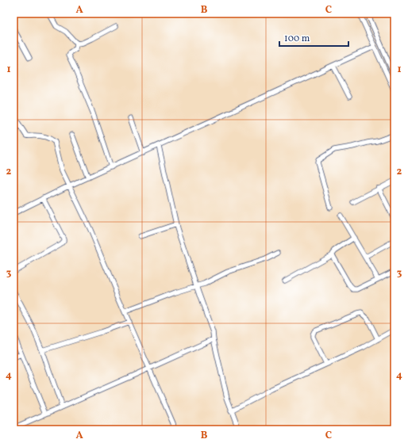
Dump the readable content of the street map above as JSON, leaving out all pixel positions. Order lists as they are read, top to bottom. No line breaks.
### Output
{"scale_bar":"100 m","grid":{"columns":["A","B","C"],"rows":["1","2","3","4"]}}
